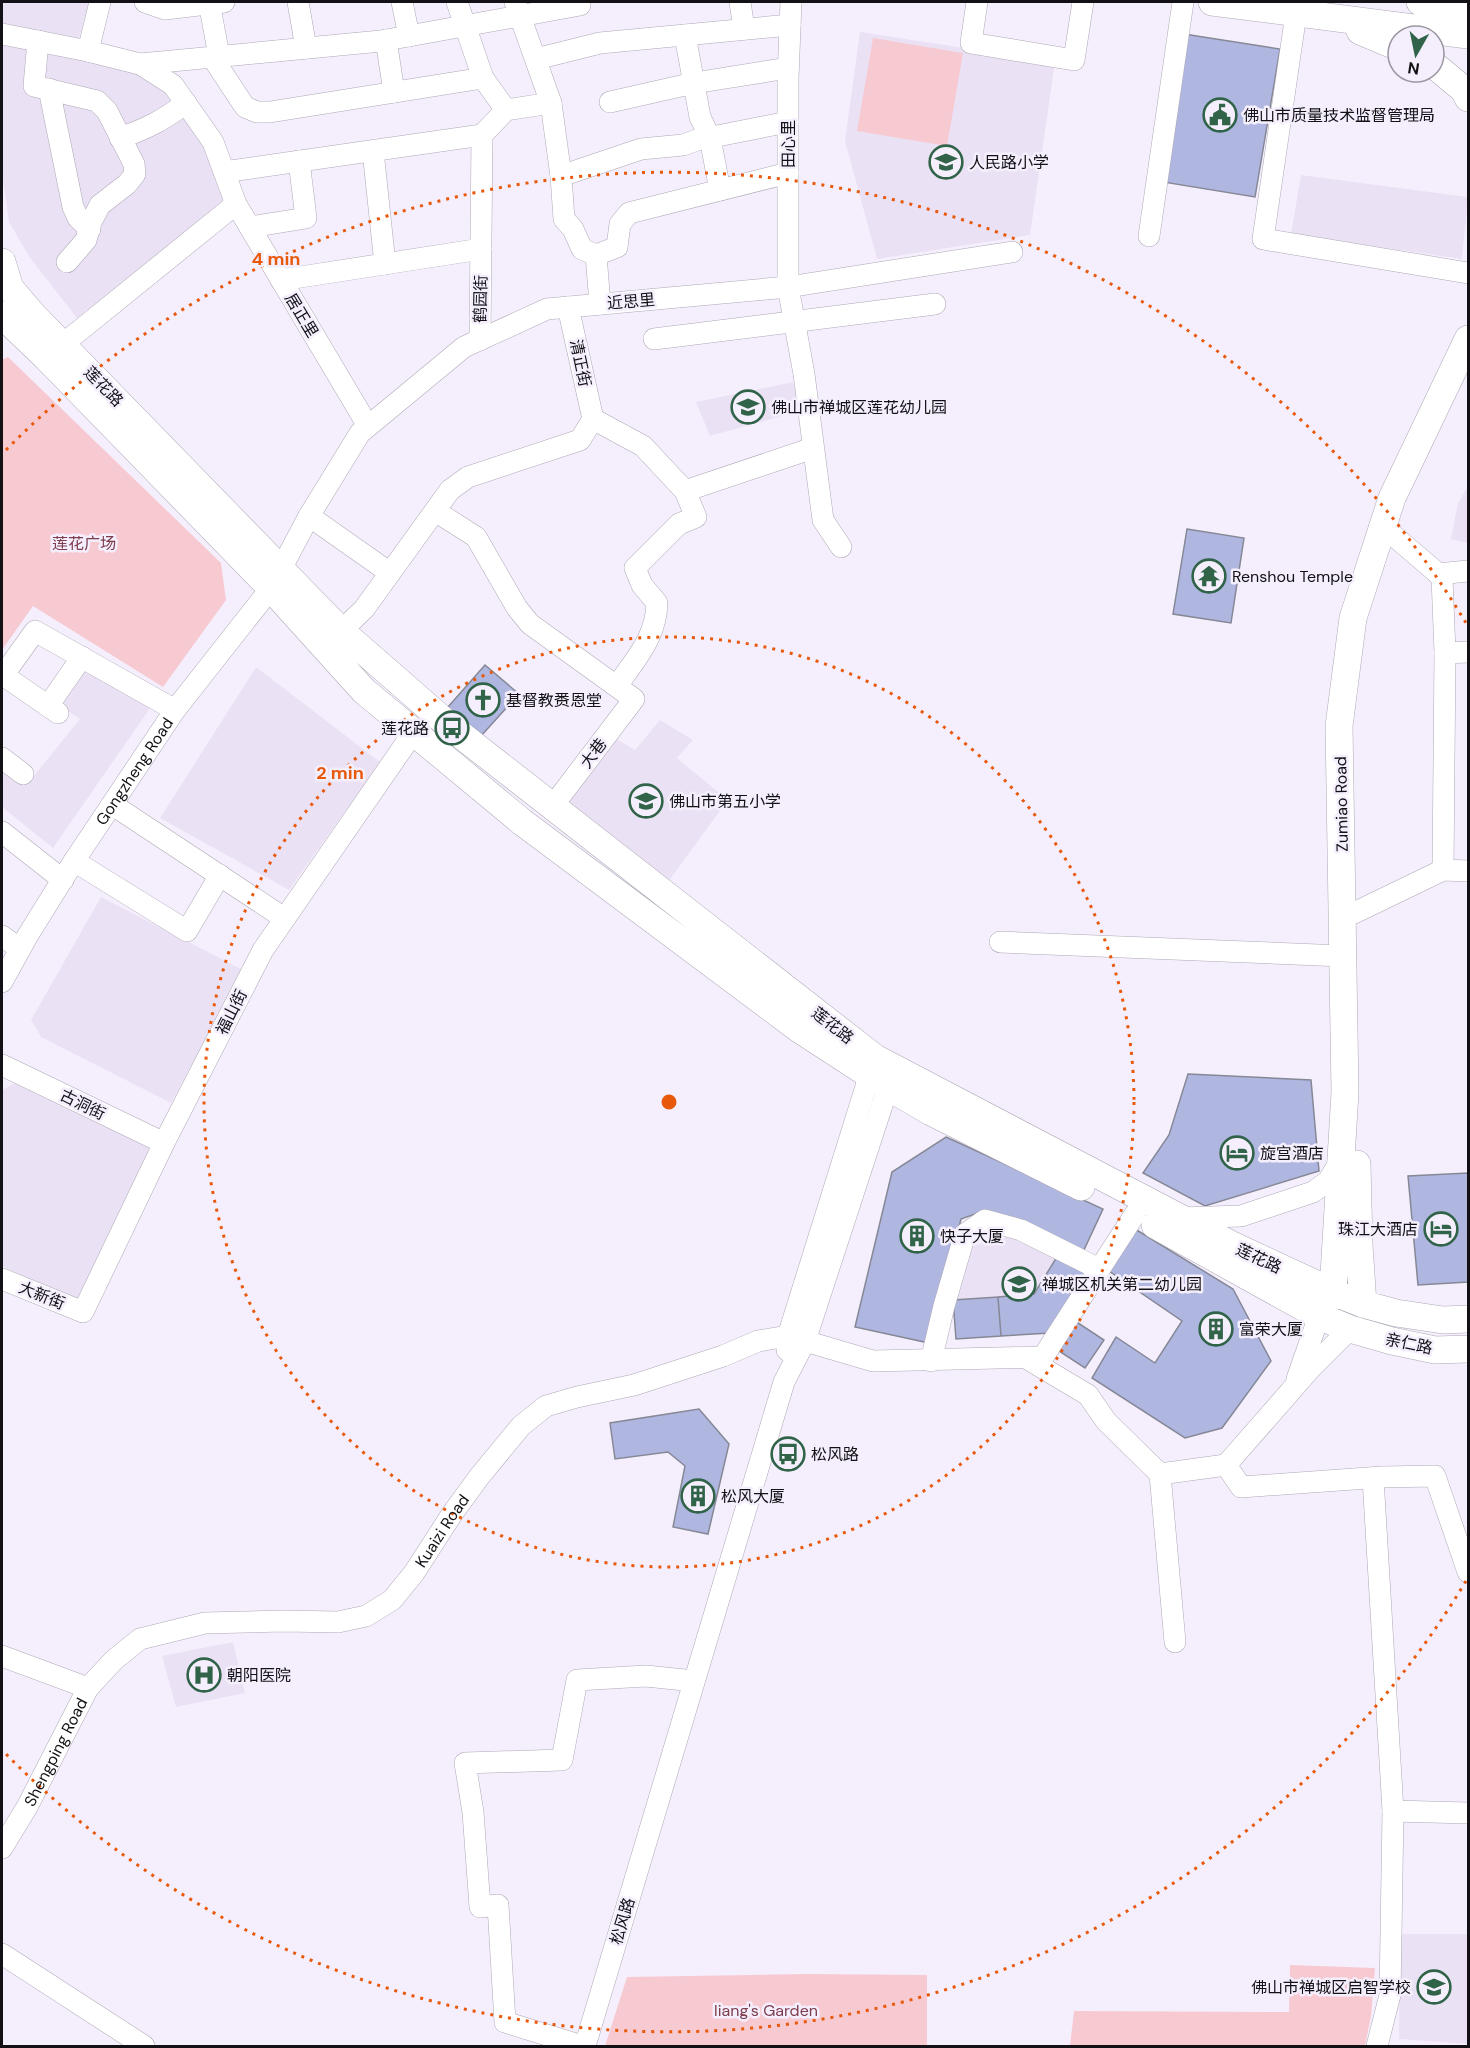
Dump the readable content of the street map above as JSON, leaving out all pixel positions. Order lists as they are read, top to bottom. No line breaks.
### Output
{"streets":{"main road":["莲花路","Zumiao Road","亲仁路"],"street":["田心里","鹤园街","近思里","居正里","清正街","大巷","Gongzheng Road","福山街","古洞街","大新街","Kuaizi Road","Shengping Road","松风路"]},"crossings":[["田心里","近思里"],["鹤园街","近思里"],["鹤园街","居正里"],["鹤园街","莲花路"],["鹤园街","Gongzheng Road"],["近思里","清正街"],["莲花路","大巷"],["莲花路","Gongzheng Road"],["莲花路","Zumiao Road"],["莲花路","福山街"],["莲花路","亲仁路"],["Zumiao Road","亲仁路"],["福山街","古洞街"],["福山街","大新街"],["Kuaizi Road","Shengping Road"],["Kuaizi Road","松风路"]],"parks":["莲花广场","liang's Garden"],"places":{"public building":["佛山市质量技术监督管理局"],"school or university":["人民路小学","佛山市禅城区莲花幼儿园","佛山市第五小学","禅城区机关第二幼儿园","佛山市禅城区启智学校"],"temple":["Renshou Temple"],"church":["基督教赉恩堂"],"bus stop":["莲花路","松风路"],"hotel":["旋宫酒店","珠江大酒店"],"building":["快子大厦","富荣大厦","松风大厦"],"hospital":["朝阳医院"]},"north":"bottom","rings":["4 min","2 min"]}
